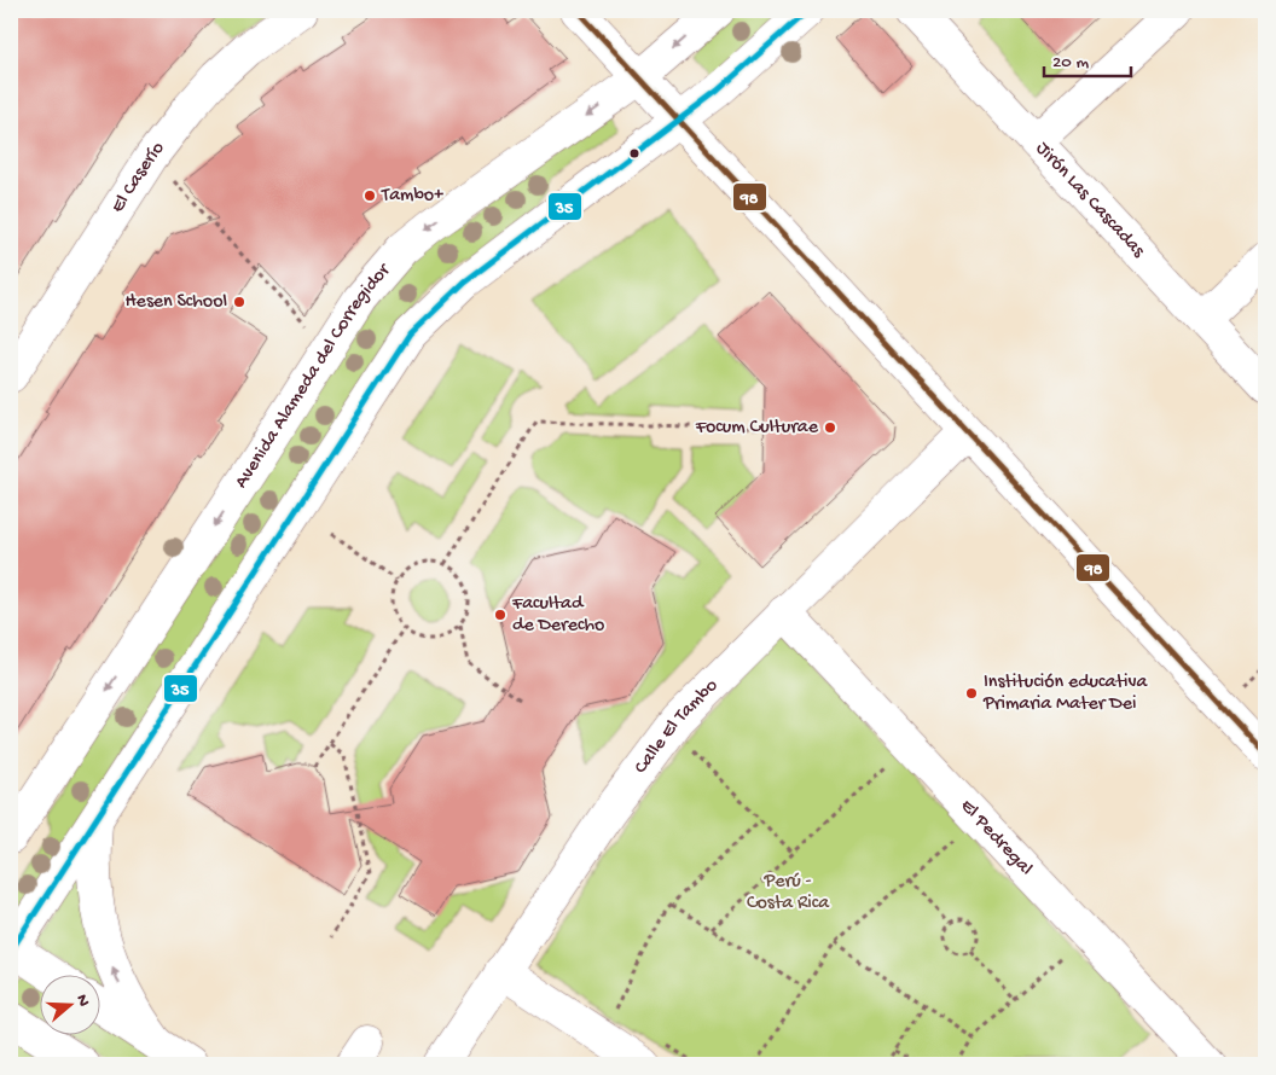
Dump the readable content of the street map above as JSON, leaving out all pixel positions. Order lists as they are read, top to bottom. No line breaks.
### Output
{"streets":{"street":["El Caserío","Jirón Las Cascadas","Avenida Alameda del Corregidor","Calle El Tambo","El Pedregal"]},"crossings":[["Calle El Tambo","El Pedregal"]],"parks":["Perú - Costa Rica"],"places":["Tambo+","Hesen School","Focum Culturae","Facultad de Derecho","Institución educativa Primaria Mater Dei"],"lines":["transit line 98","transit line 35"],"scale_bar":"20 m","north":"right"}
